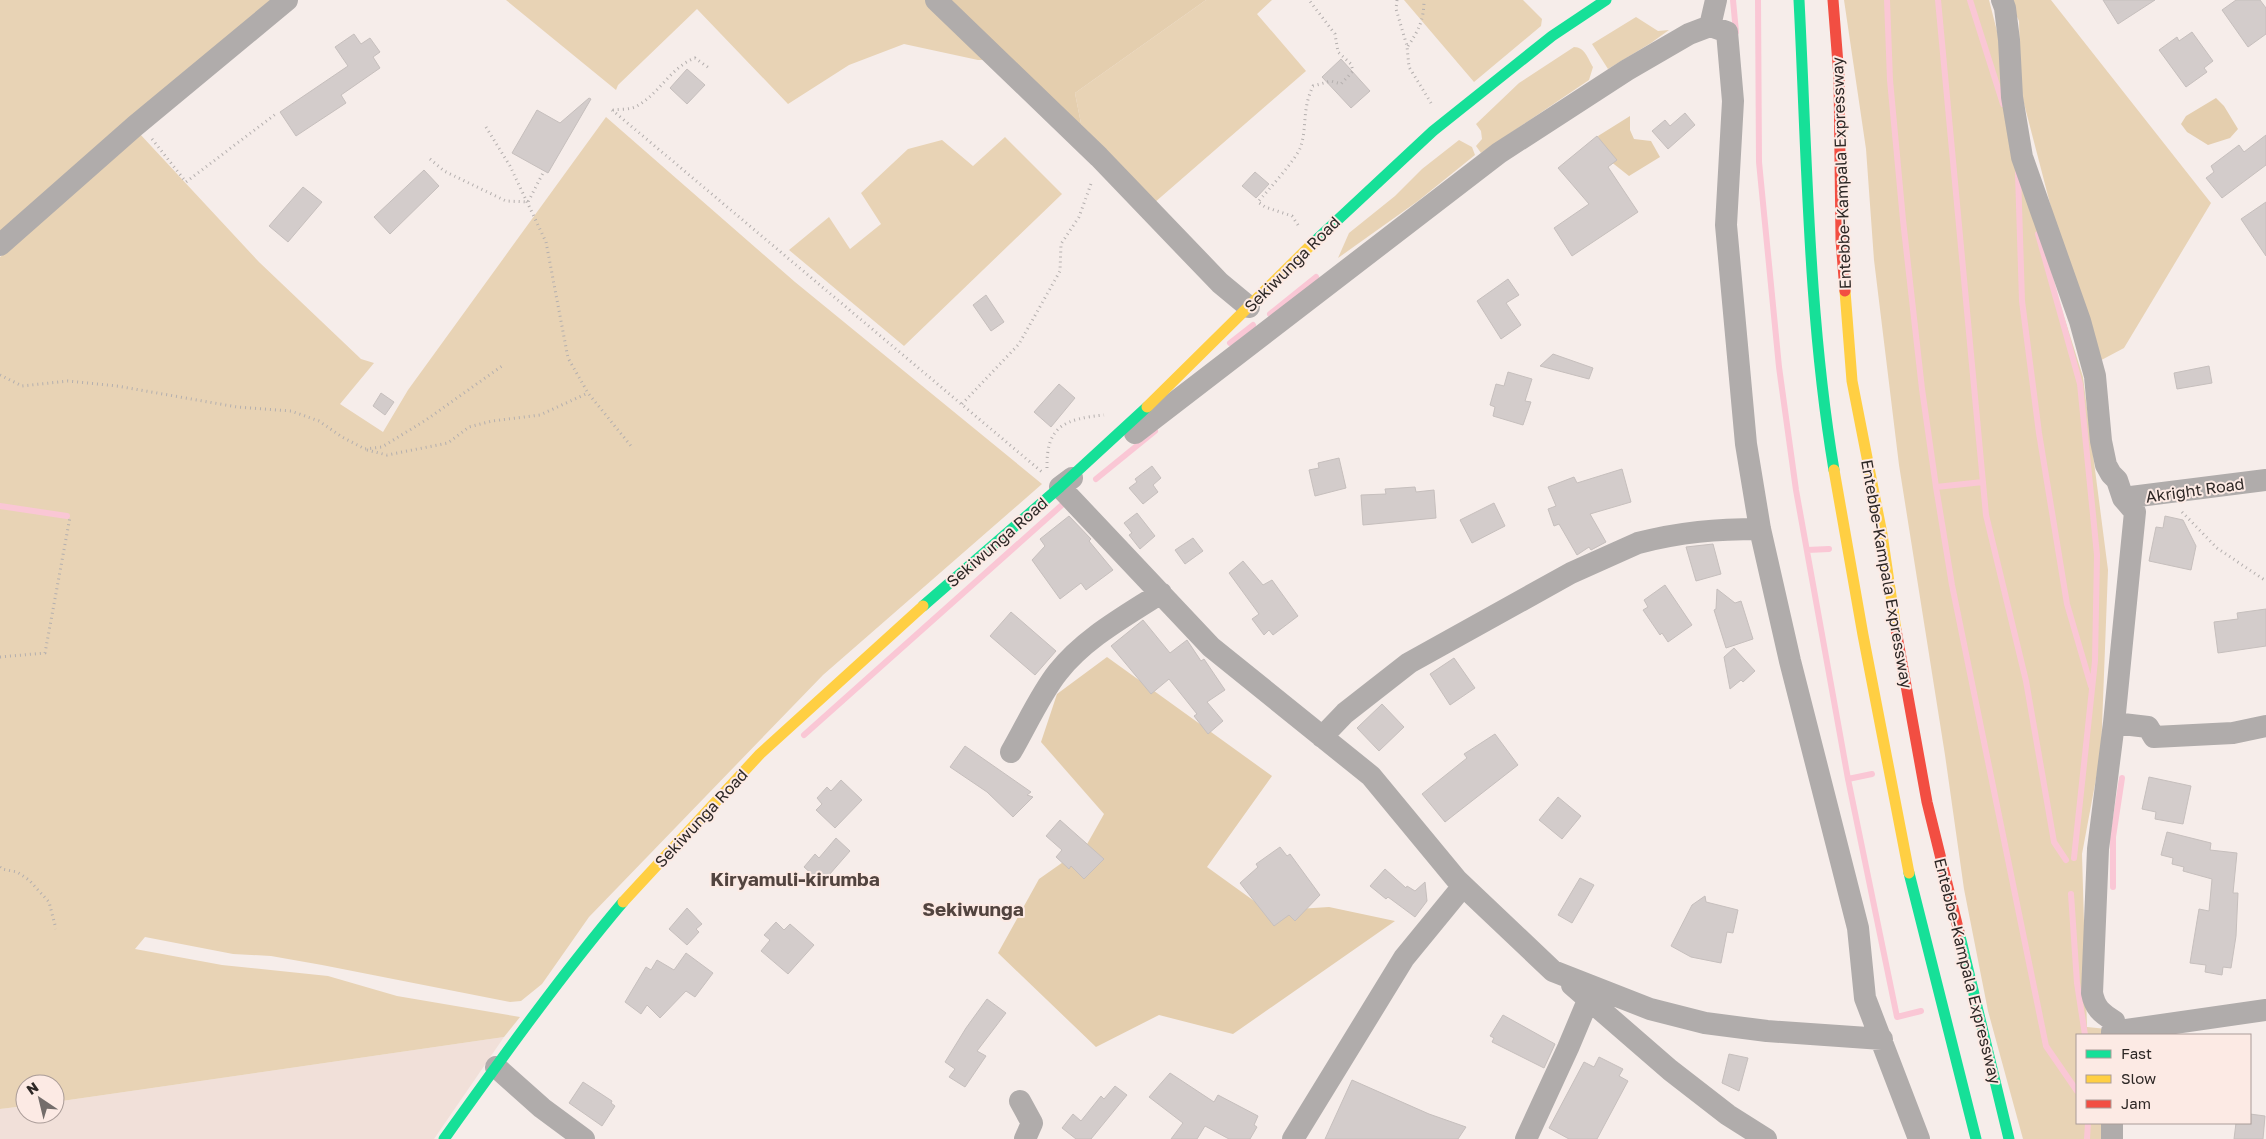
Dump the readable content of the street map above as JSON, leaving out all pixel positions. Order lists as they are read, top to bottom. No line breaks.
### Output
{"streets":{"main road":["Entebbe-Kampala Expressway","Sekiwunga Road"],"street":["Akright Road"]},"districts":["Kiryamuli-kirumba","Sekiwunga"],"legend":["Fast","Slow","Jam"],"north":"top left"}
